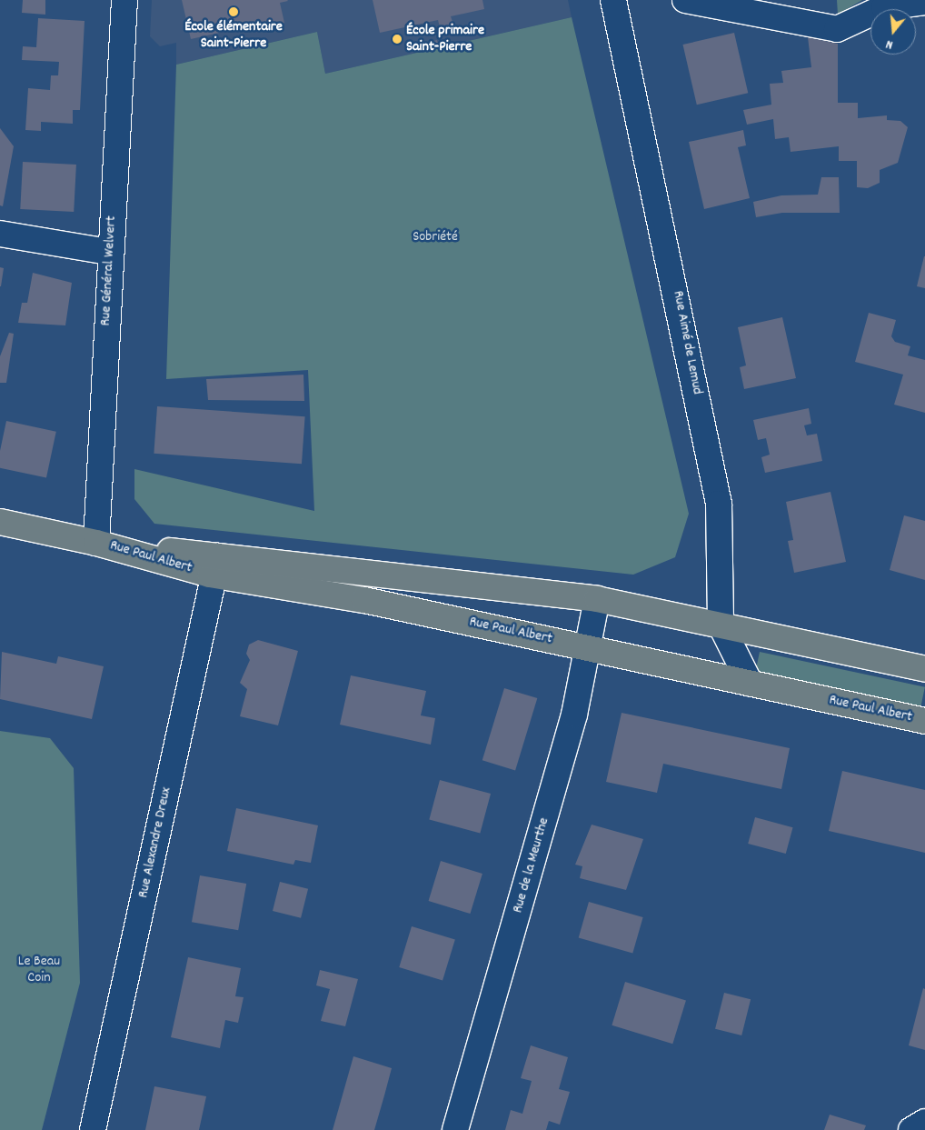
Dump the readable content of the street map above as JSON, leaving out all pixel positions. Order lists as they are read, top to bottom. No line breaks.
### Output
{"streets":{"main road":["Rue Paul Albert"],"street":["Rue Général Welvert","Rue Aimé de Lemud","Rue Alexandre Dreux","Rue de la Meurthe"]},"crossings":[["Rue Général Welvert","Rue Paul Albert"],["Rue Aimé de Lemud","Rue Paul Albert"],["Rue Paul Albert","Rue Alexandre Dreux"],["Rue Paul Albert","Rue de la Meurthe"]],"parks":["Sobriété","Le Beau Coin"],"places":["École élémentaire Saint-Pierre","École primaire Saint-Pierre"],"north":"bottom"}
